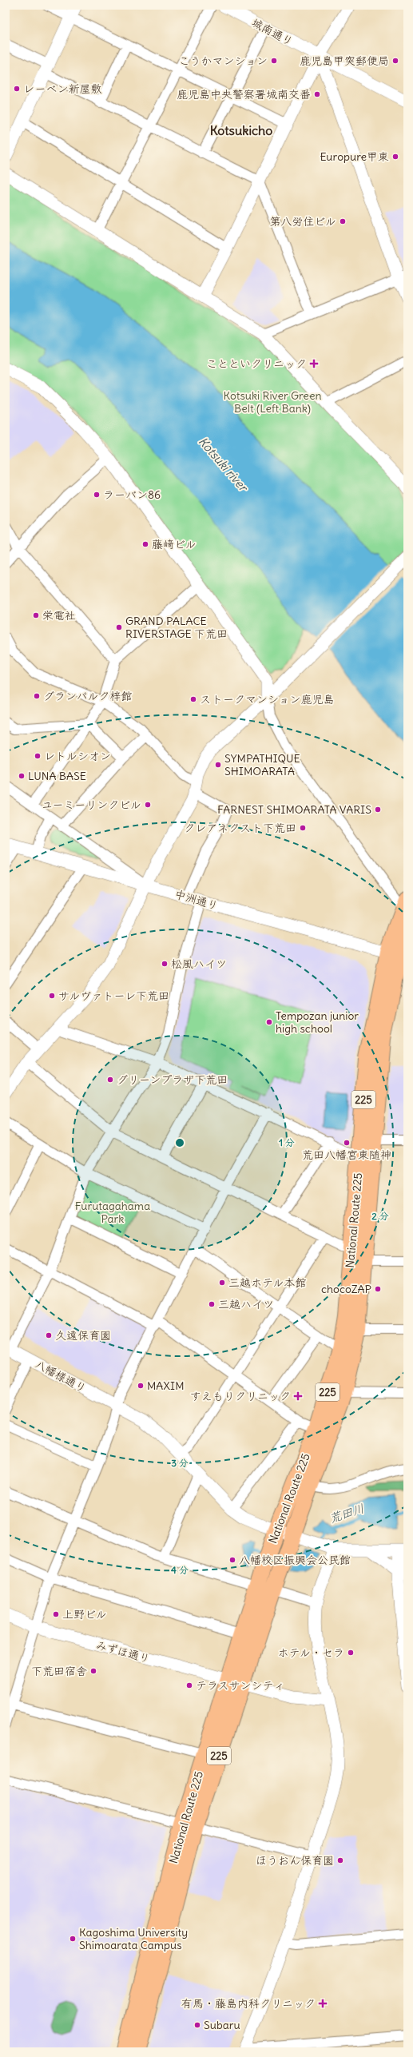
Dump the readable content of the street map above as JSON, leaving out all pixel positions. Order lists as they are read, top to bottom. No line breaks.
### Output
{"streets":{"highway":["225","National Route 225"],"street":["城南通り","中洲通り","八幡様通り","みずほ通り"]},"crossings":[["中洲通り","225"],["中洲通り","National Route 225"],["225","National Route 225"],["National Route 225","みずほ通り"]],"districts":["Kotsukicho"],"water":["Kotsuki river","荒田川"],"parks":["Kotsuki River Green Belt (Left Bank)","Furutagahama Park"],"places":{"other":["こうかマンション","鹿児島甲突郵便局","レーベン新屋敷","鹿児島中央警察署城南交番","Europure甲東","第八労住ビル","ラーバン86","藤﨑ビル","栄電社","GRAND PALACE RIVERSTAGE 下荒田","グランパルク梓館","ストークマンション鹿児島","レトルシオン","SYMPATHIQUE SHIMOARATA","LUNA BASE","ユーミーリンクビル","FARNEST SHIMOARATA VARIS","クレアネクスト下荒田","松風ハイツ","サルヴァトーレ下荒田","Tempozan junior high school","グリーンプラザ下荒田","荒田八幡宮東随神","三越ホテル本館","chocoZAP","三越ハイツ","久遠保育園","MAXIM","八幡校区振興会公民館","上野ビル","ホテル・セラ","下荒田宿舍","テラスサンシティ","ほうおん保育園","Kagoshima University Shimoarata Campus","Subaru"],"health":["ことといクリニック","すえもりクリニック","有馬・藤島内科クリニック"]},"rings":["1 分","2 分","3 分","4 分"]}
